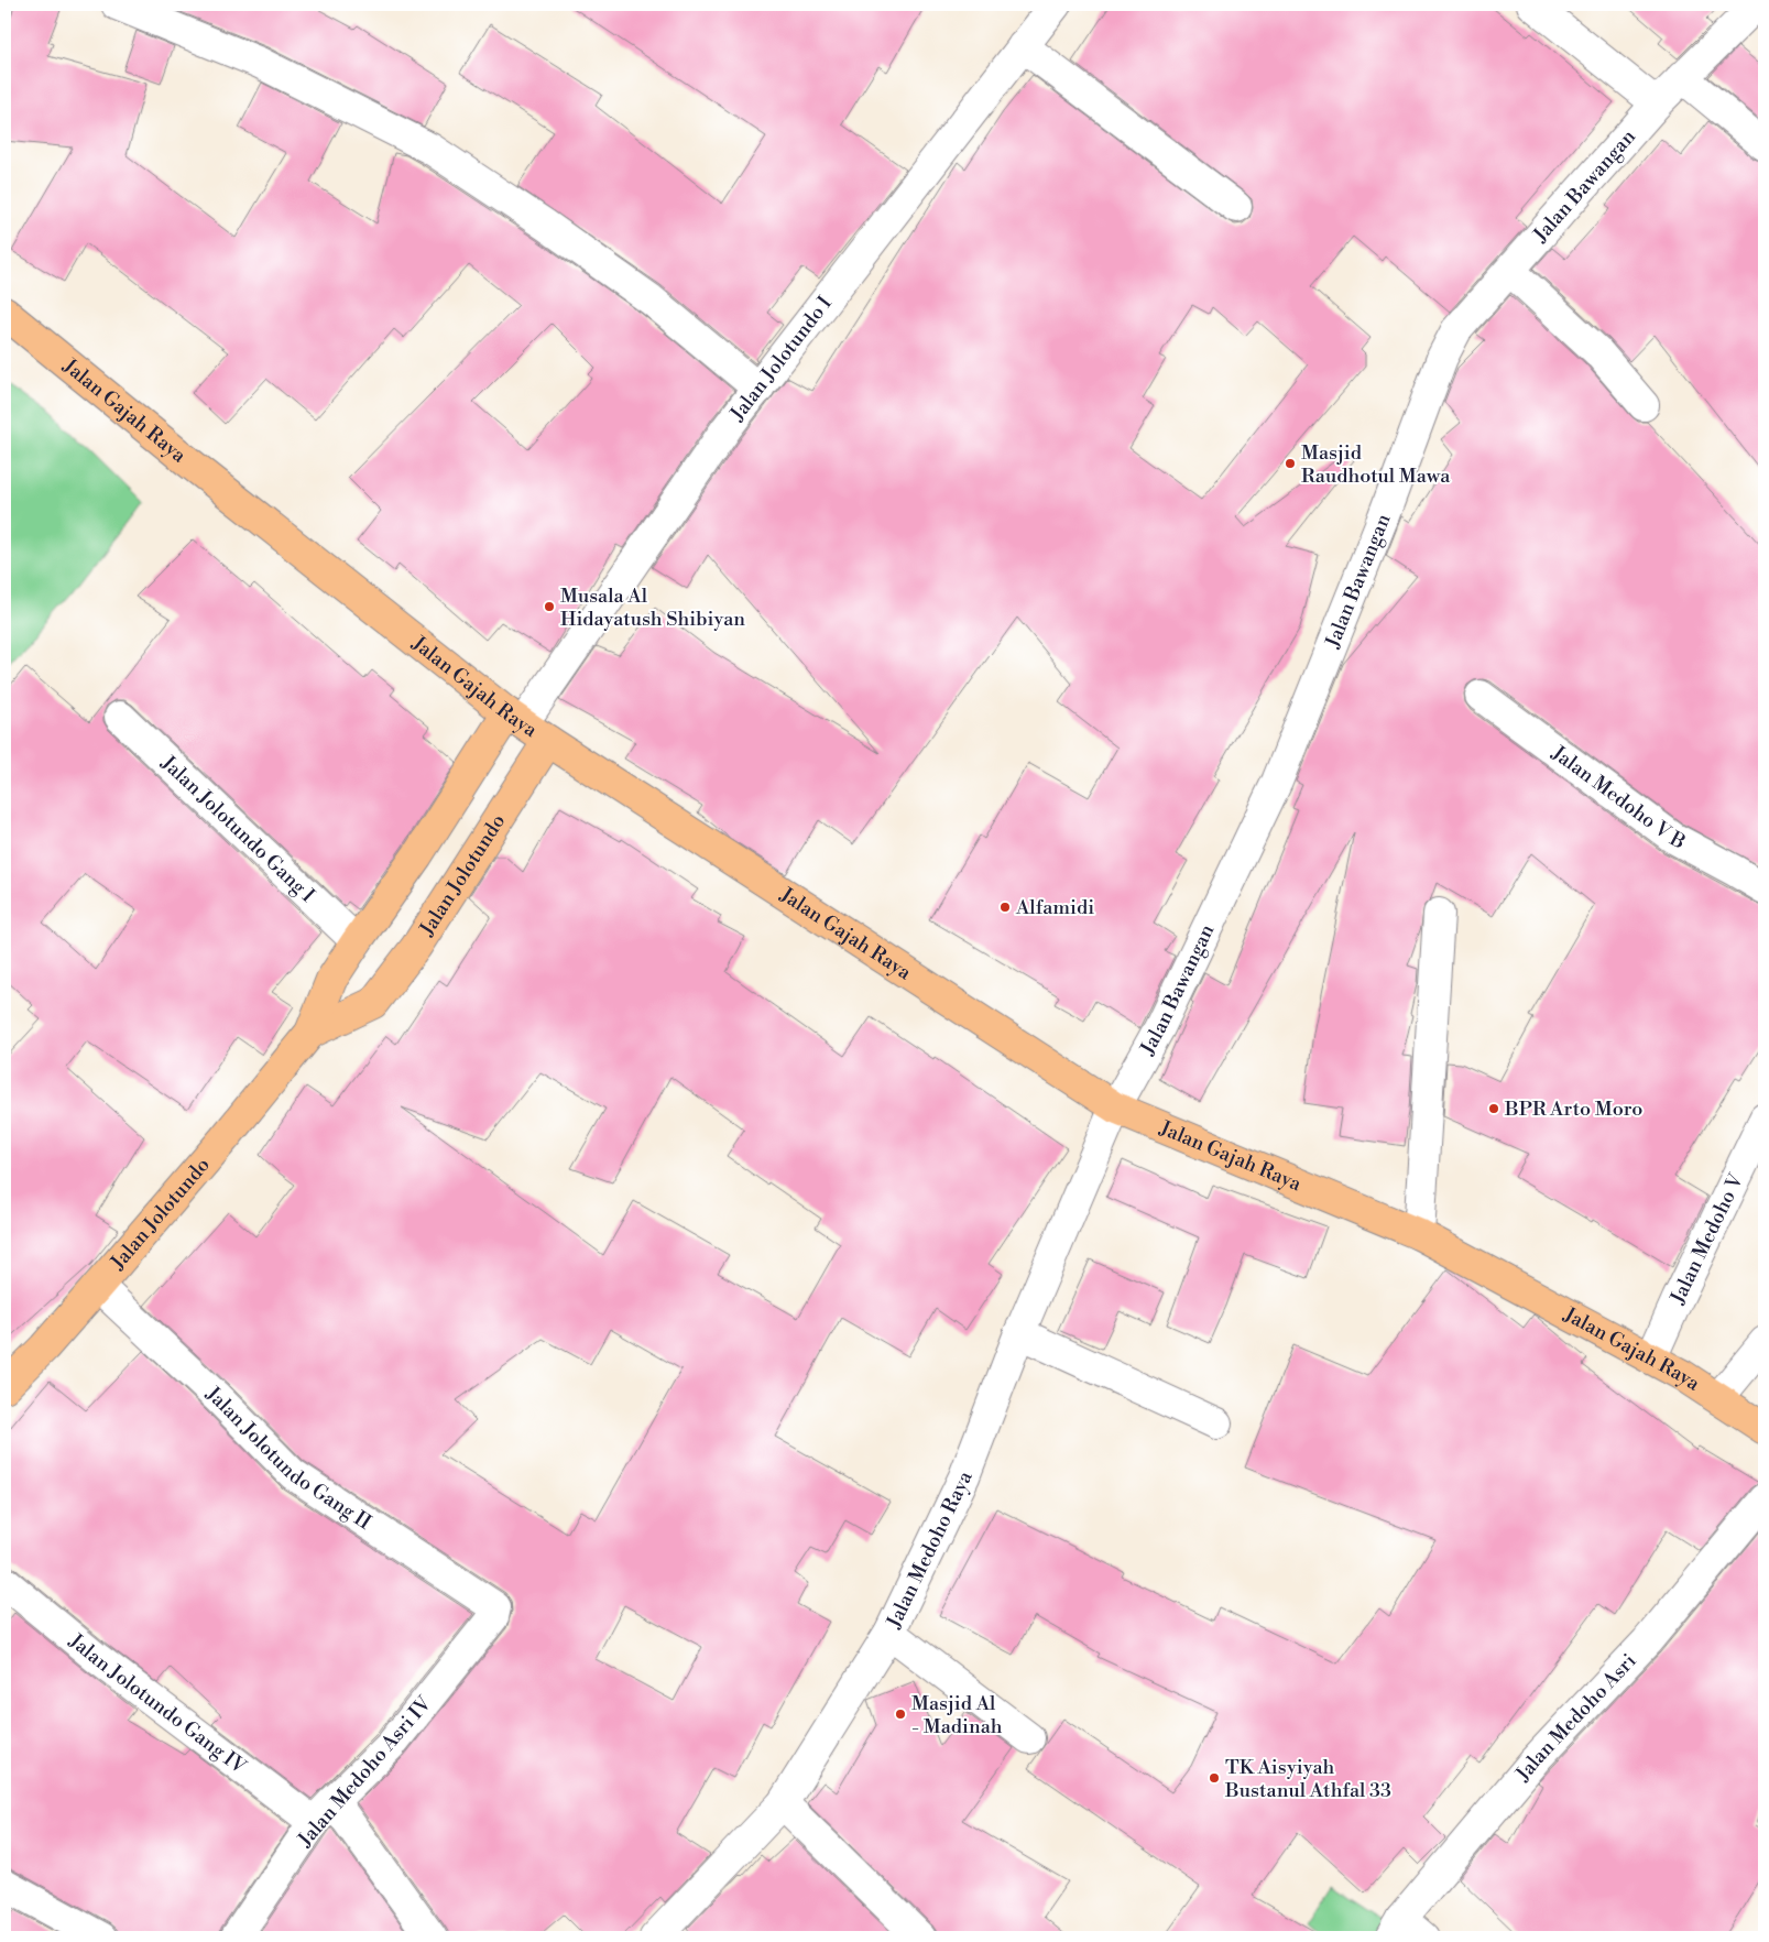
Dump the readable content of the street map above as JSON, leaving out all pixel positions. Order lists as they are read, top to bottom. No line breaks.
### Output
{"streets":{"main road":["Jalan Gajah Raya","Jalan Jolotundo"],"street":["Jalan Bawangan","Jalan Jolotundo I","Jalan Medoho V B","Jalan Jolotundo Gang I","Jalan Medoho V","Jalan Jolotundo Gang II","Jalan Medoho Raya","Jalan Jolotundo Gang IV","Jalan Medoho Asri","Jalan Medoho Asri IV"]},"crossings":[["Jalan Bawangan","Jalan Gajah Raya"],["Jalan Bawangan","Jalan Medoho Raya"],["Jalan Jolotundo I","Jalan Gajah Raya"],["Jalan Jolotundo I","Jalan Jolotundo"],["Jalan Gajah Raya","Jalan Jolotundo"],["Jalan Gajah Raya","Jalan Medoho V"],["Jalan Gajah Raya","Jalan Medoho Raya"],["Jalan Jolotundo Gang I","Jalan Jolotundo"],["Jalan Jolotundo","Jalan Jolotundo Gang II"],["Jalan Jolotundo Gang II","Jalan Medoho Asri IV"],["Jalan Jolotundo Gang IV","Jalan Medoho Asri IV"]],"places":["Masjid Raudhotul Mawa","Musala Al Hidayatush Shibiyan","Alfamidi","BPR Arto Moro","Masjid Al - Madinah","TK Aisyiyah Bustanul Athfal 33"]}
